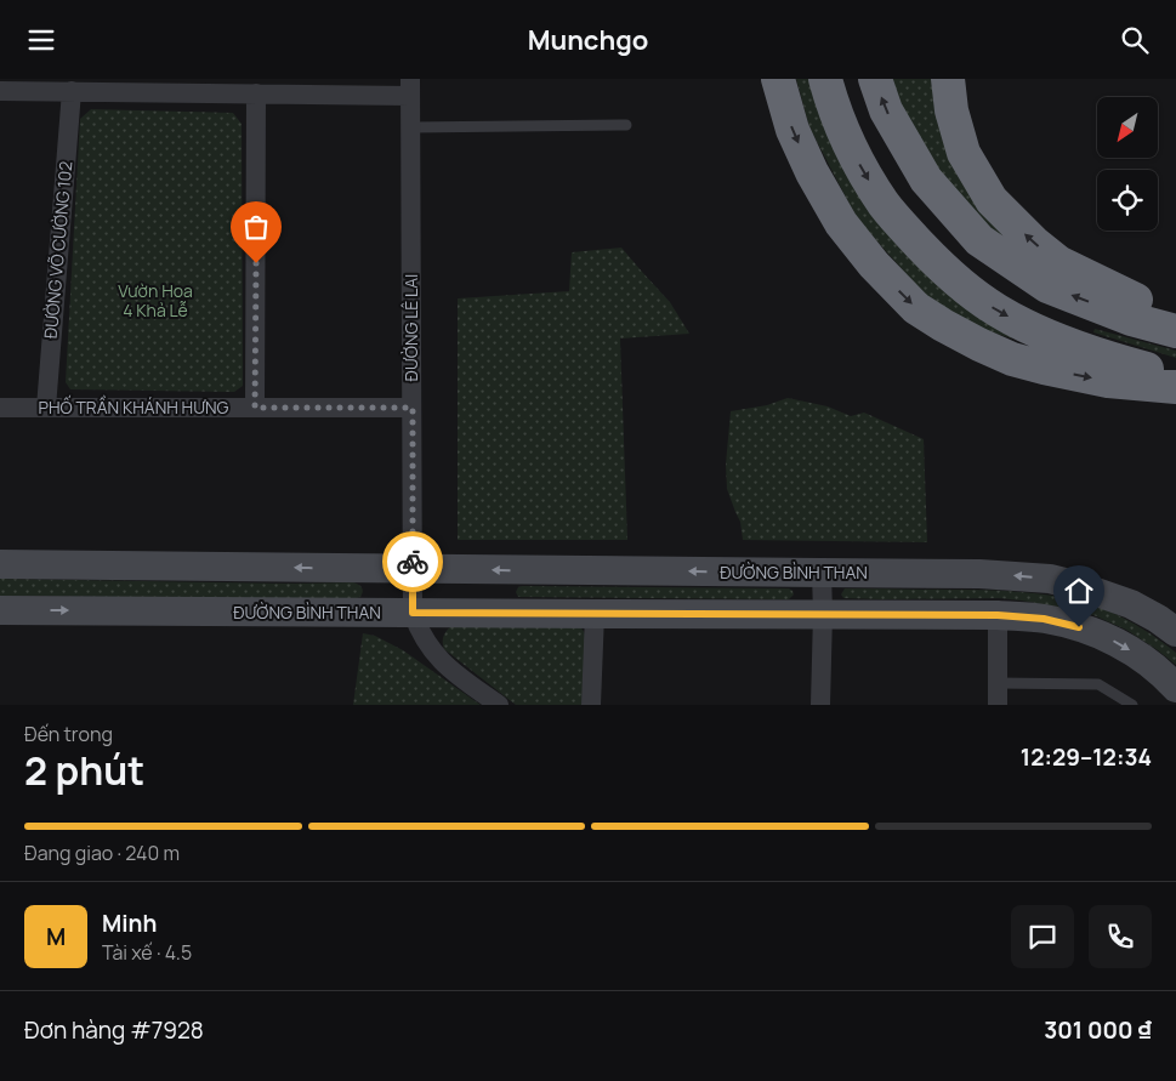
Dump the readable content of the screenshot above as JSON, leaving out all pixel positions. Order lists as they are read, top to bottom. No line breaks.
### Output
{"streets":{"main road":["ĐƯỜNG BÌNH THAN"],"street":["ĐƯỜNG VÕ CƯỜNG 102","ĐƯỜNG LÊ LAI","PHỐ TRẦN KHÁNH HƯNG"]},"crossings":[["ĐƯỜNG VÕ CƯỜNG 102","PHỐ TRẦN KHÁNH HƯNG"],["ĐƯỜNG LÊ LAI","PHỐ TRẦN KHÁNH HƯNG"],["ĐƯỜNG LÊ LAI","ĐƯỜNG BÌNH THAN"]],"parks":["Vườn Hoa 4 Khả Lễ"],"north":"bottom left","page":{"header":"Munchgo","heading":["2 phút","Đến trong","12:29–12:34"],"panel":["Minh","Tài xế · 4.5","Đơn hàng #7928","301 000 ₫"],"bar":"Đang giao · 240 m","round":"M"}}
